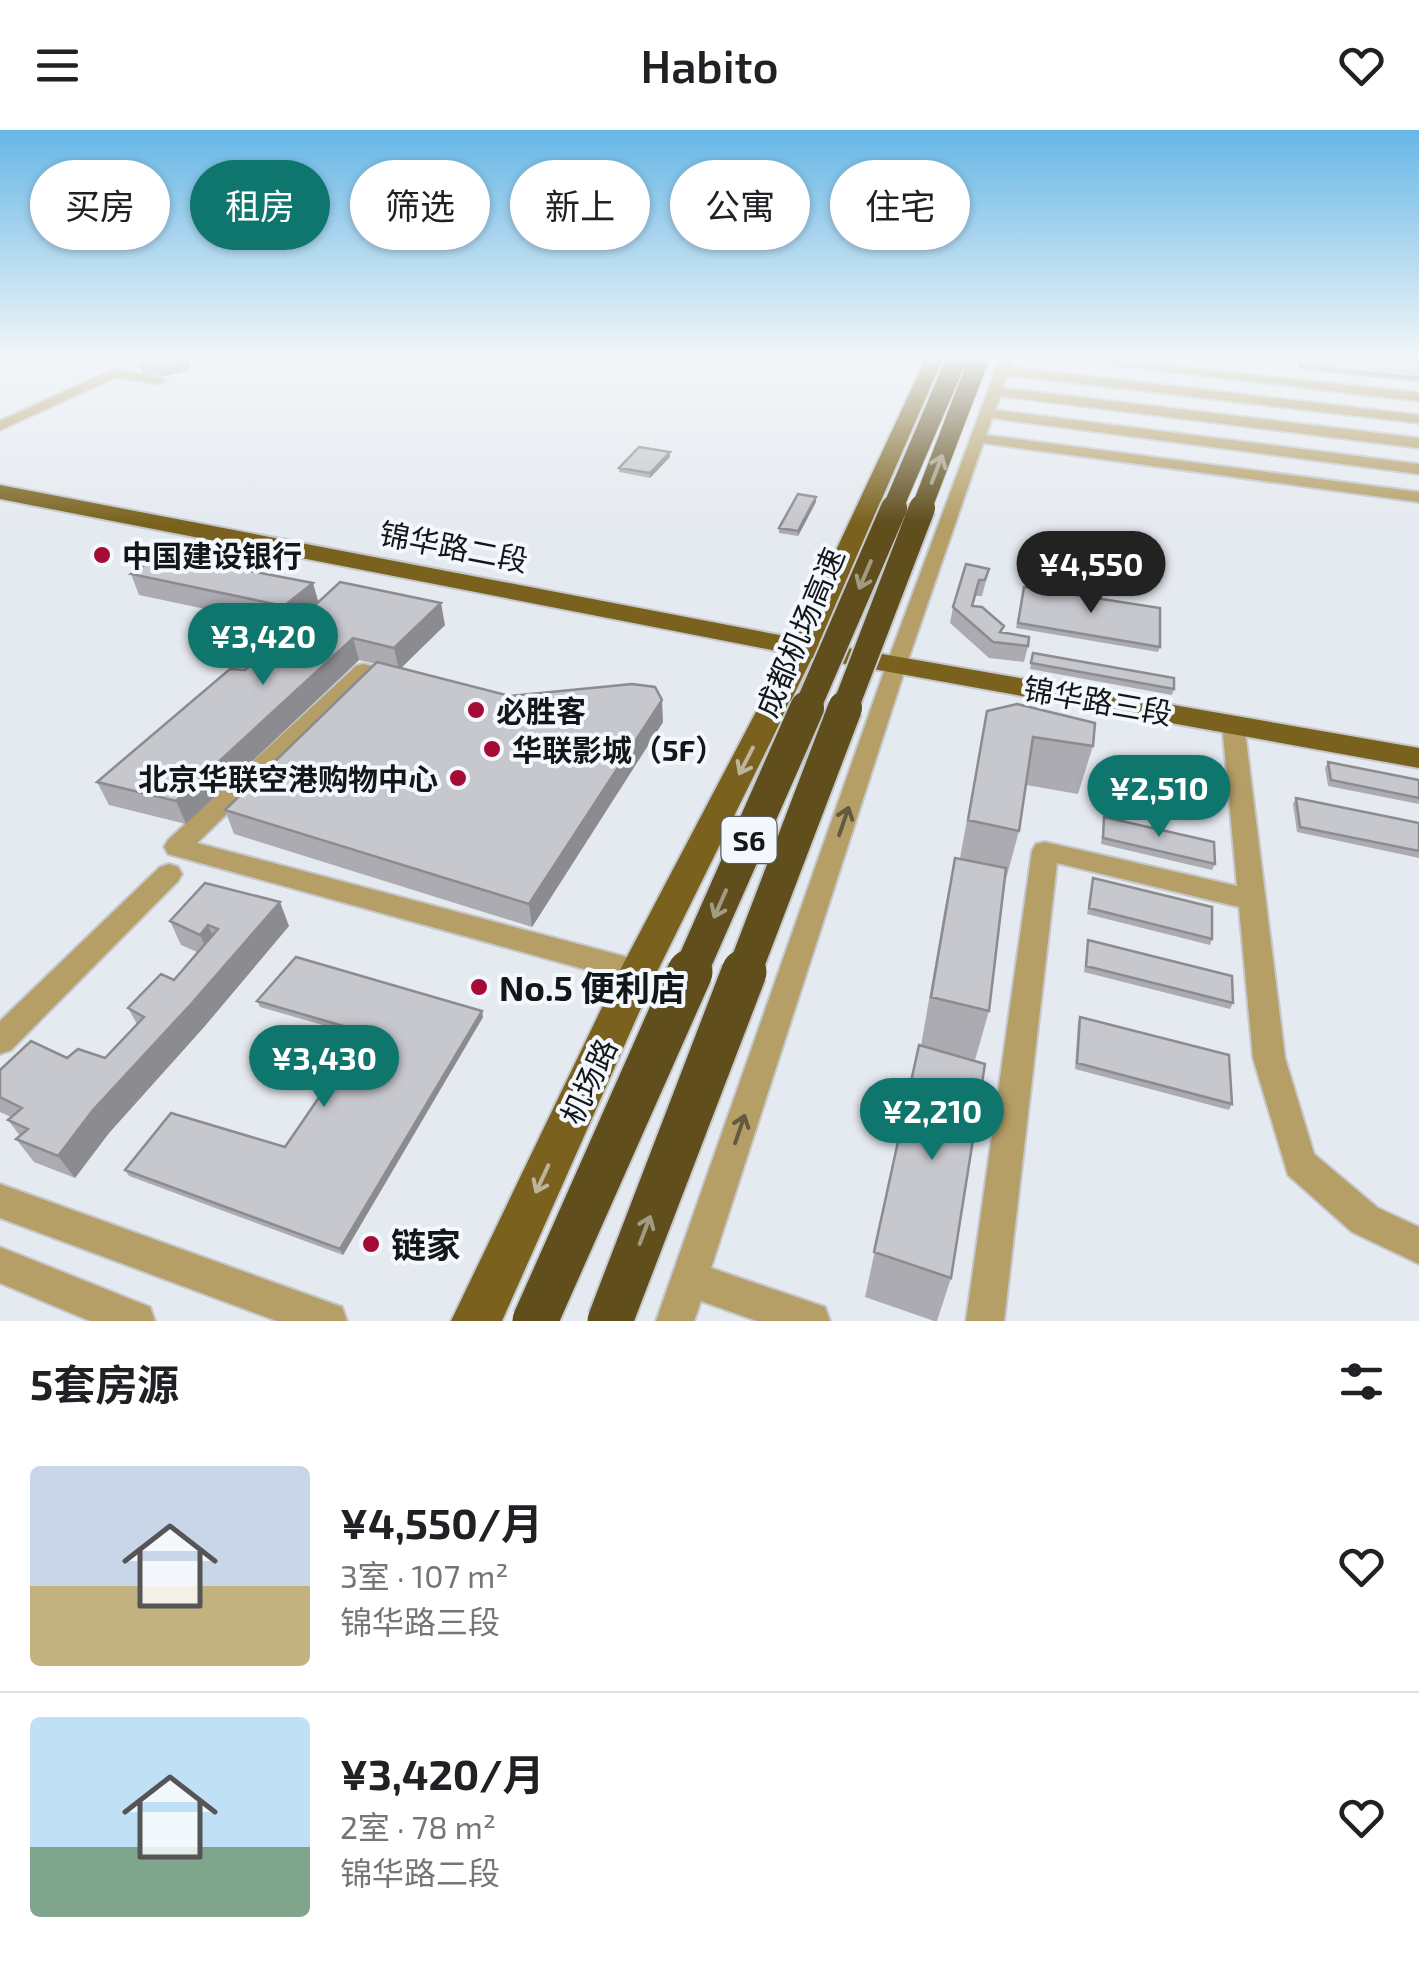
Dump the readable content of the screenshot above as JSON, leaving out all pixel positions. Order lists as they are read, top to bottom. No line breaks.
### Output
{"streets":{"highway":["成都机场高速","S6"],"main road":["锦华路二段","锦华路三段","机场路"]},"crossings":[["锦华路二段","锦华路三段"],["锦华路二段","机场路"]],"one_way":["机场路"],"places":["中国建设银行","必胜客","华联影城（5F）","北京华联空港购物中心","No.5 便利店","链家"],"page":{"header":"Habito","chip":["买房","租房","筛选","新上","公寓","住宅"],"price":["¥4,550","¥3,420","¥2,510","¥3,430","¥2,210"],"heading":"5套房源","list":[{"name":"¥4,550/月","note":"3室 · 107 m² · 锦华路三段"},{"name":"¥3,420/月","note":"2室 · 78 m² · 锦华路二段"}]}}
